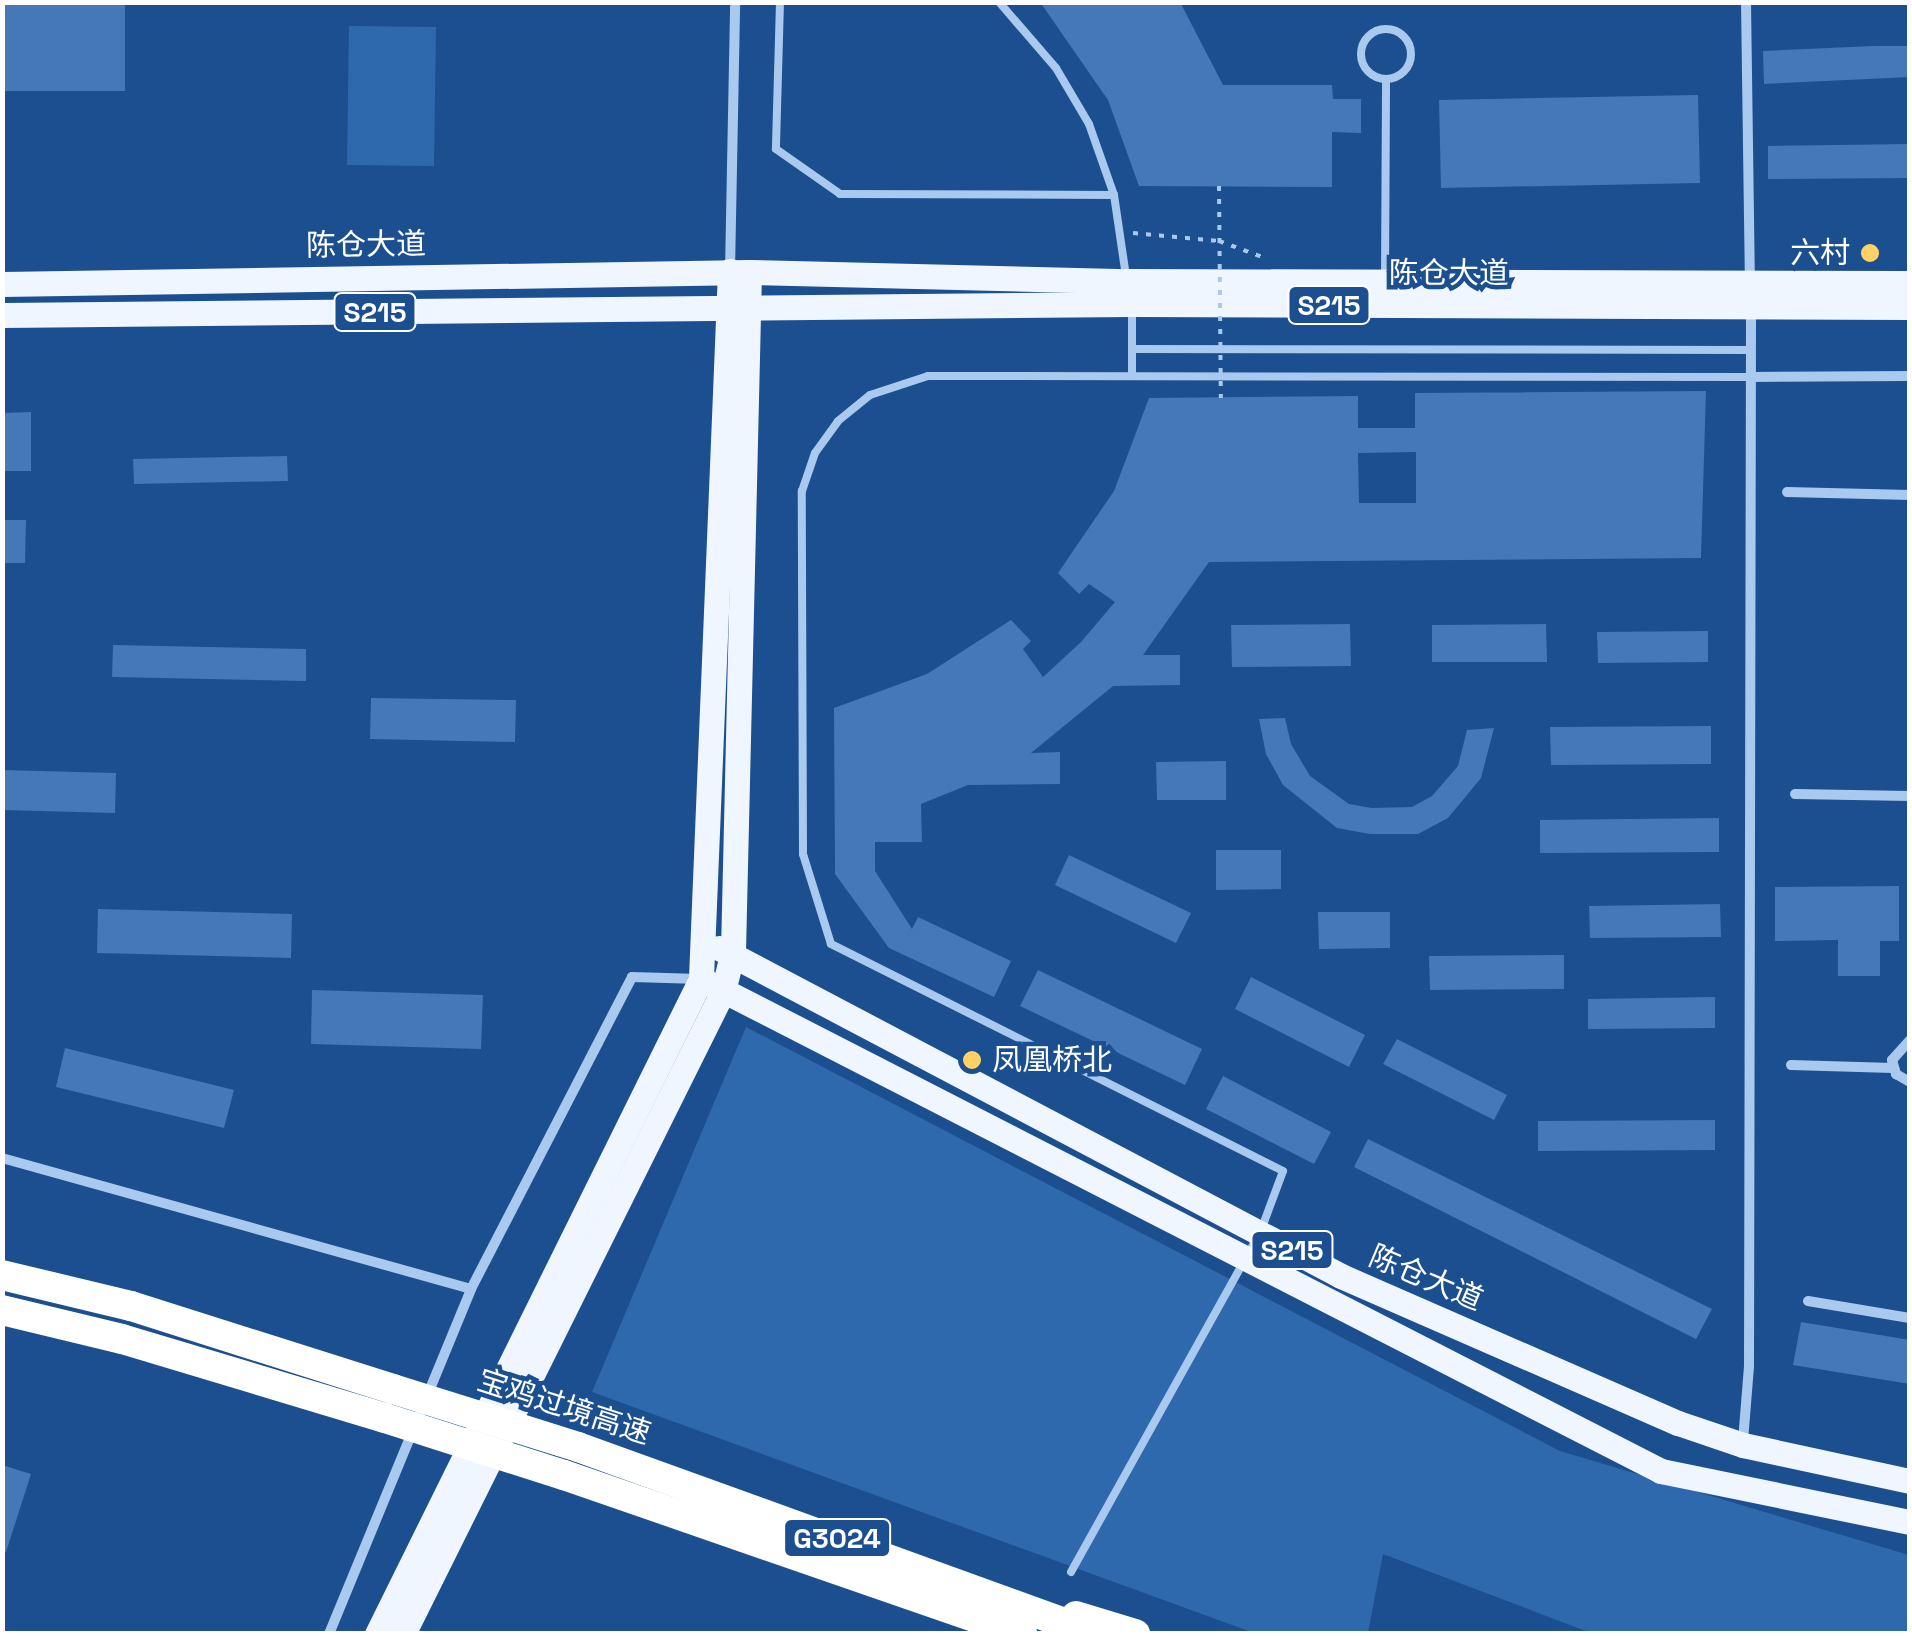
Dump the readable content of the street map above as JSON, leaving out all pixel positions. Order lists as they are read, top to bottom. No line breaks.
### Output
{"streets":{"highway":["宝鸡过境高速","G3024"],"main road":["陈仓大道","S215"]},"places":["六村","凤凰桥北"]}
